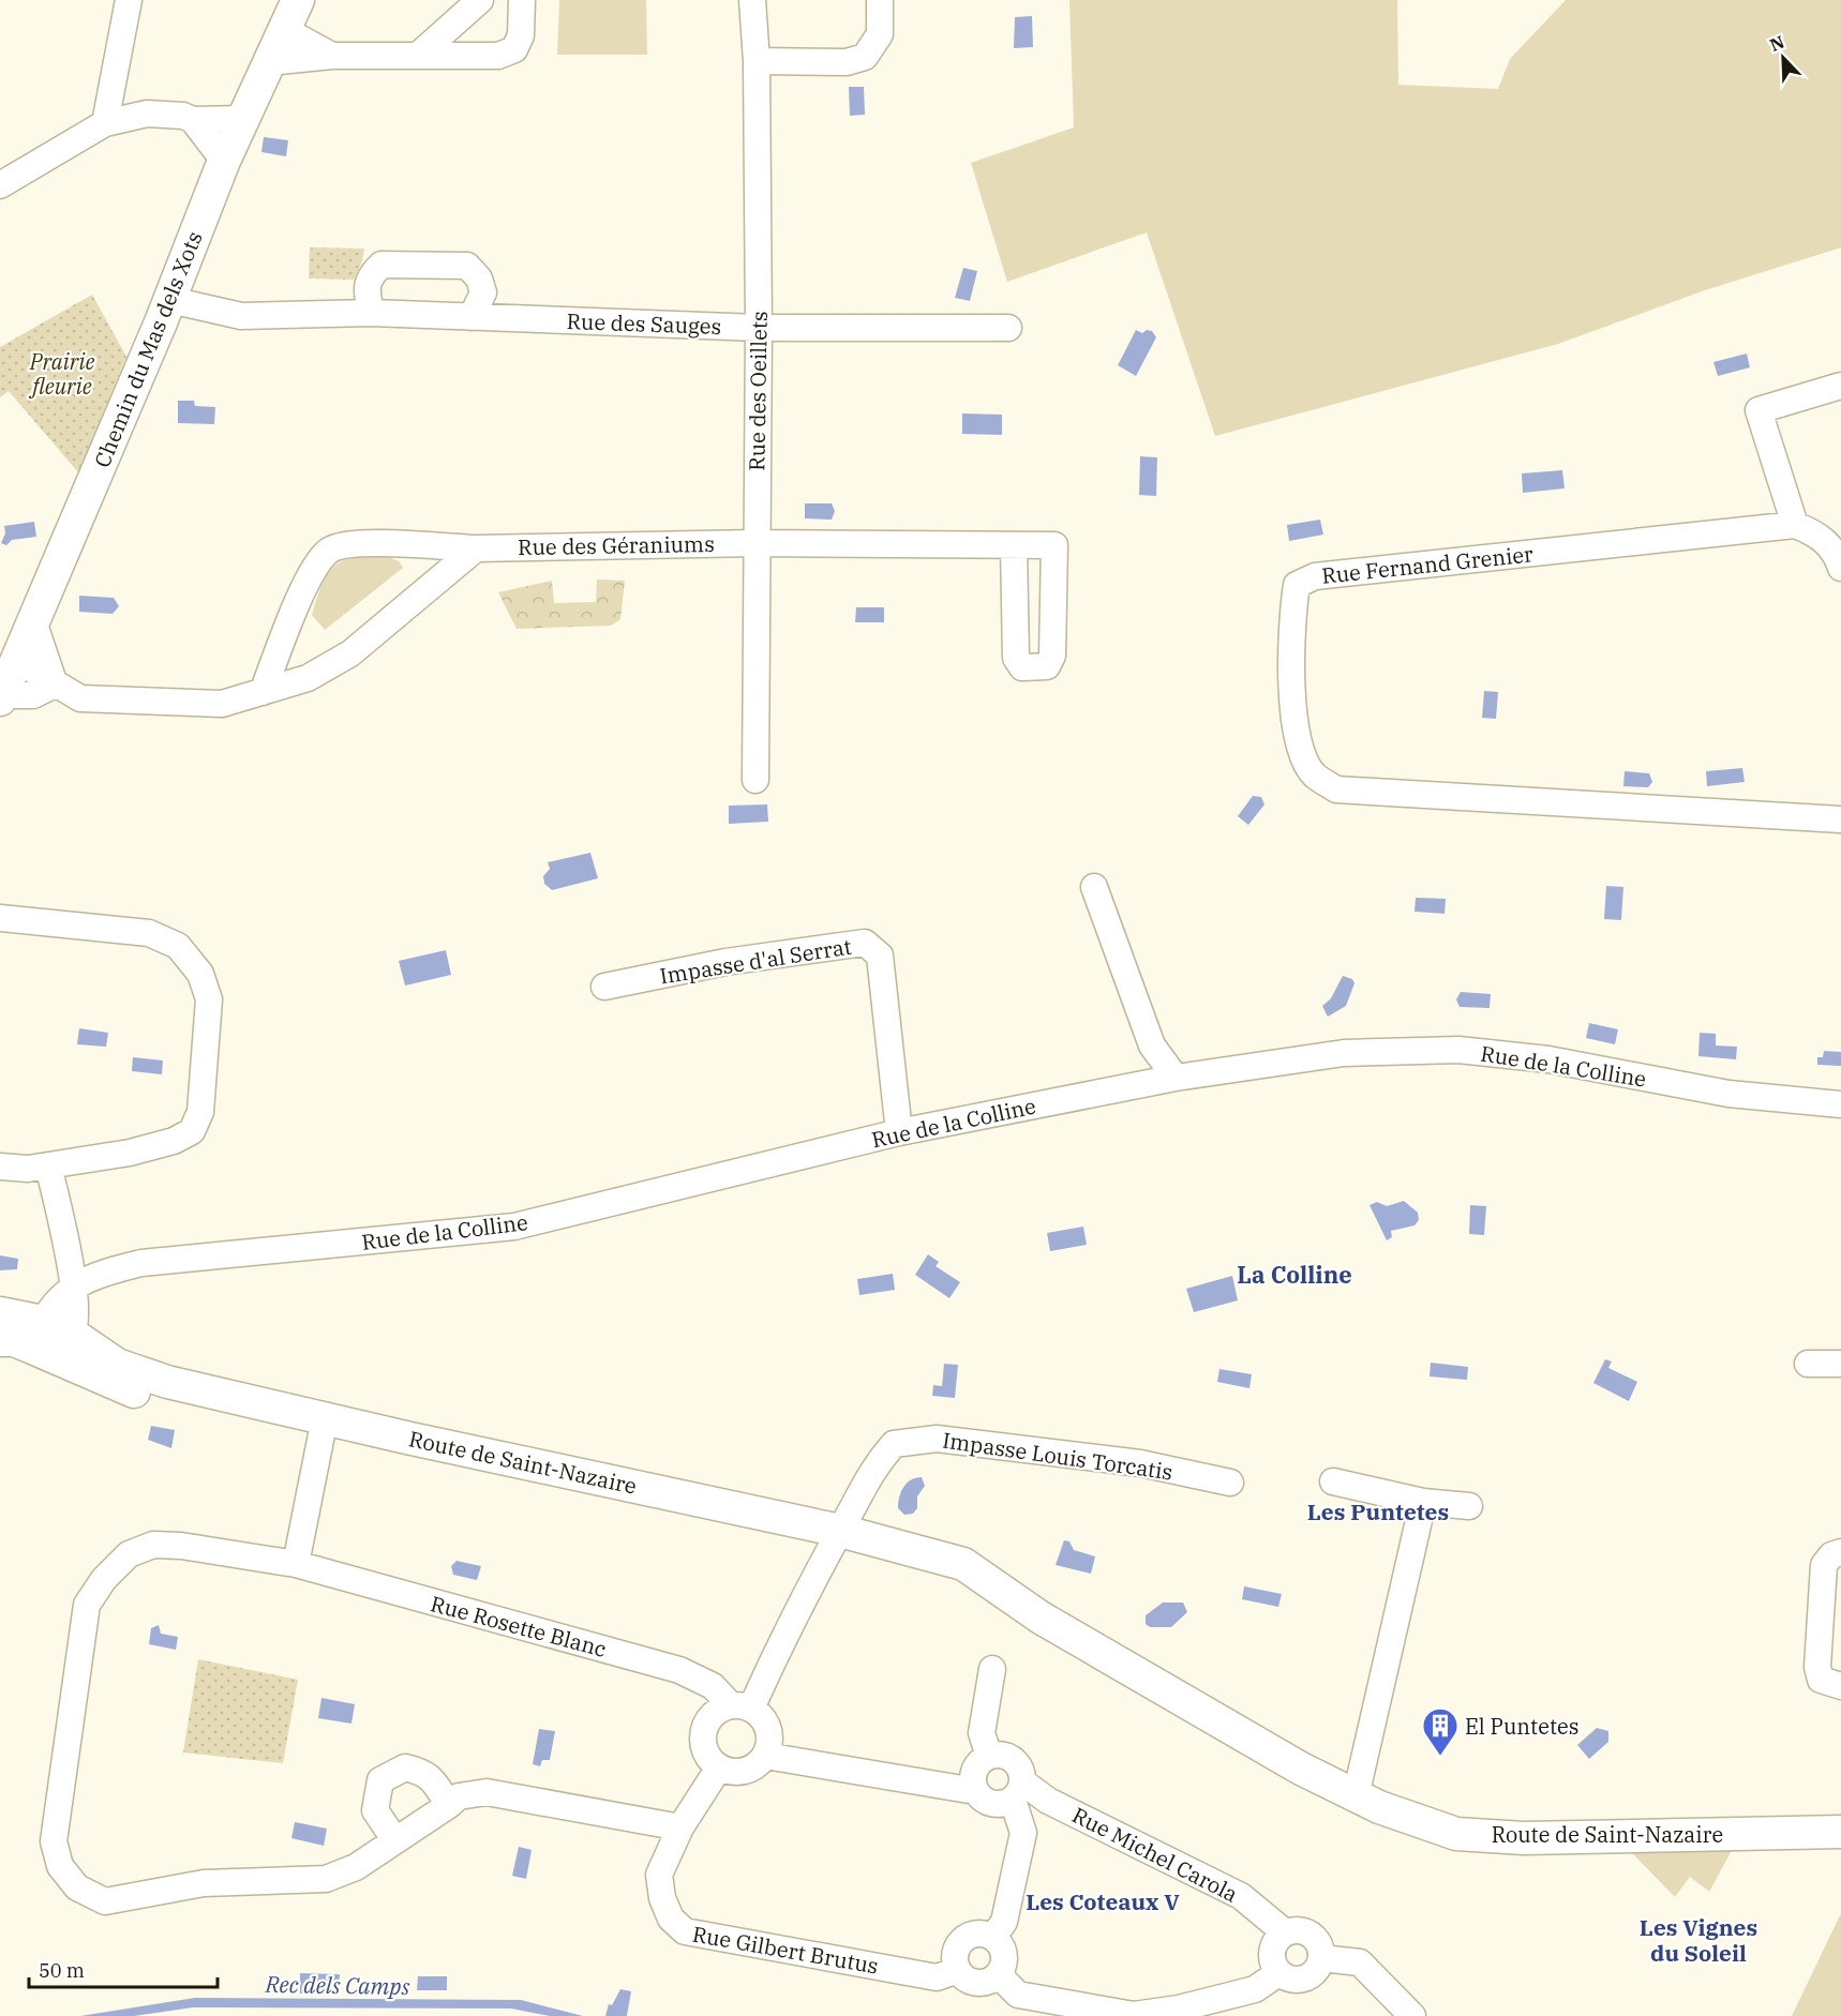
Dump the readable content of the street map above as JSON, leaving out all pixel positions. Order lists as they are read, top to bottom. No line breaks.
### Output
{"streets":{"street":["Rue des Sauges","Chemin du Mas dels Xots","Rue des Oeillets","Rue des Géraniums","Rue Fernand Grenier","Impasse d'al Serrat","Rue de la Colline","Impasse Louis Torcatis","Route de Saint-Nazaire","Rue Rosette Blanc","Rue Michel Carola","Rue Gilbert Brutus"]},"crossings":[["Rue des Sauges","Chemin du Mas dels Xots"],["Rue des Sauges","Rue des Oeillets"],["Rue des Oeillets","Rue des Géraniums"],["Impasse d'al Serrat","Rue de la Colline"],["Rue de la Colline","Route de Saint-Nazaire"],["Impasse Louis Torcatis","Route de Saint-Nazaire"],["Rue Rosette Blanc","Rue Gilbert Brutus"]],"districts":["La Colline","Les Puntetes","Les Coteaux V","Les Vignes du Soleil"],"water":["Rec dels Camps"],"parks":["Prairie fleurie"],"places":{"building":["El Puntetes"]},"scale_bar":"50 m","north":"top left"}
